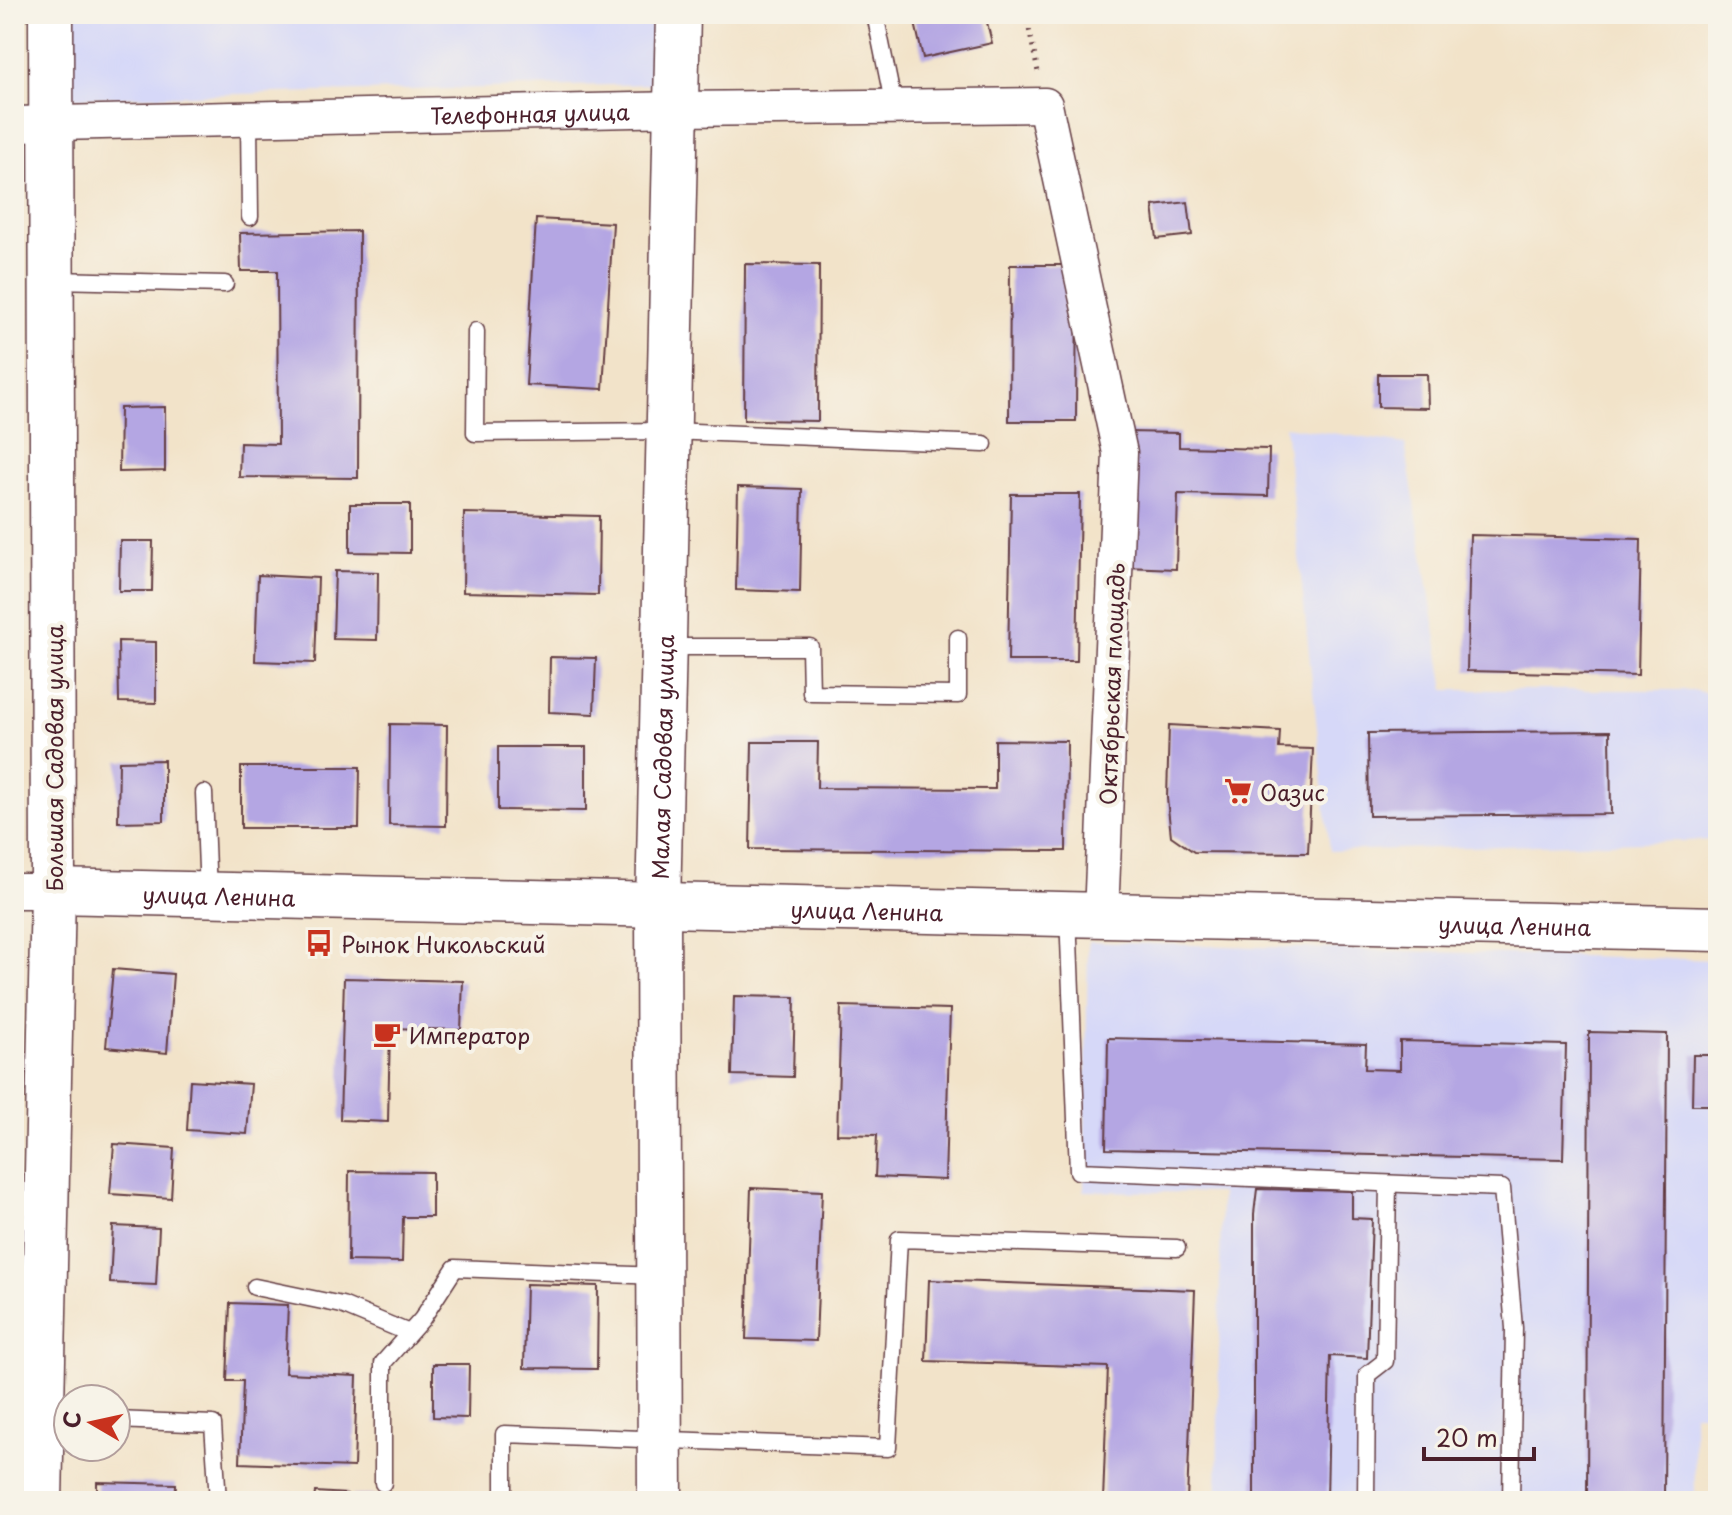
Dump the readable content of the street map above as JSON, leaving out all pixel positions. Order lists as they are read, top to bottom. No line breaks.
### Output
{"streets":{"street":["Телефонная улица","Октябрьская площадь","Малая Садовая улица","Большая Садовая улица","улица Ленина"]},"crossings":[["Телефонная улица","Октябрьская площадь"],["Телефонная улица","Малая Садовая улица"],["Телефонная улица","Большая Садовая улица"],["Октябрьская площадь","улица Ленина"],["Малая Садовая улица","улица Ленина"],["Большая Садовая улица","улица Ленина"]],"places":{"supermarket":["Оазис"],"bus stop":["Рынок Никольский"],"cafe":["Император"]},"scale_bar":"20 m","north":"left"}
